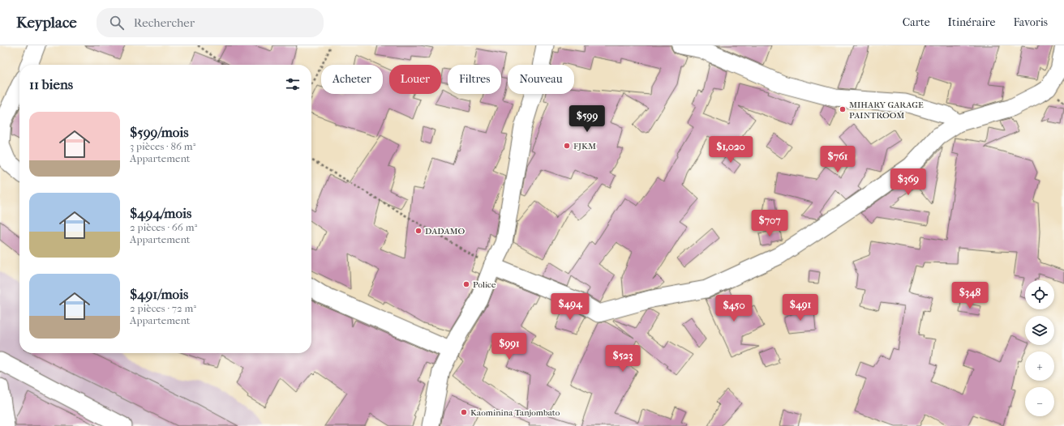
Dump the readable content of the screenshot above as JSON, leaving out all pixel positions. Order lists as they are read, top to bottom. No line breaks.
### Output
{"places":["MIHARY GARAGE PAINTROOM","FJKM","DADAMO","Police","Kaominina Tanjombato"],"page":{"header":"Keyplace","search":"Rechercher","nav":["Carte","Itinéraire","Favoris"],"chip":["Acheter","Louer","Filtres","Nouveau"],"heading":"11 biens","list":[{"name":"$599/mois","note":"3 pièces · 86 m² · Appartement"},{"name":"$494/mois","note":"2 pièces · 66 m² · Appartement"},{"name":"$491/mois","note":"2 pièces · 72 m² · Appartement"}],"price":["$599","$1,020","$761","$369","$707","$348","$494","$491","$450","$991","$523"],"map_buttons":["+","−"]}}
